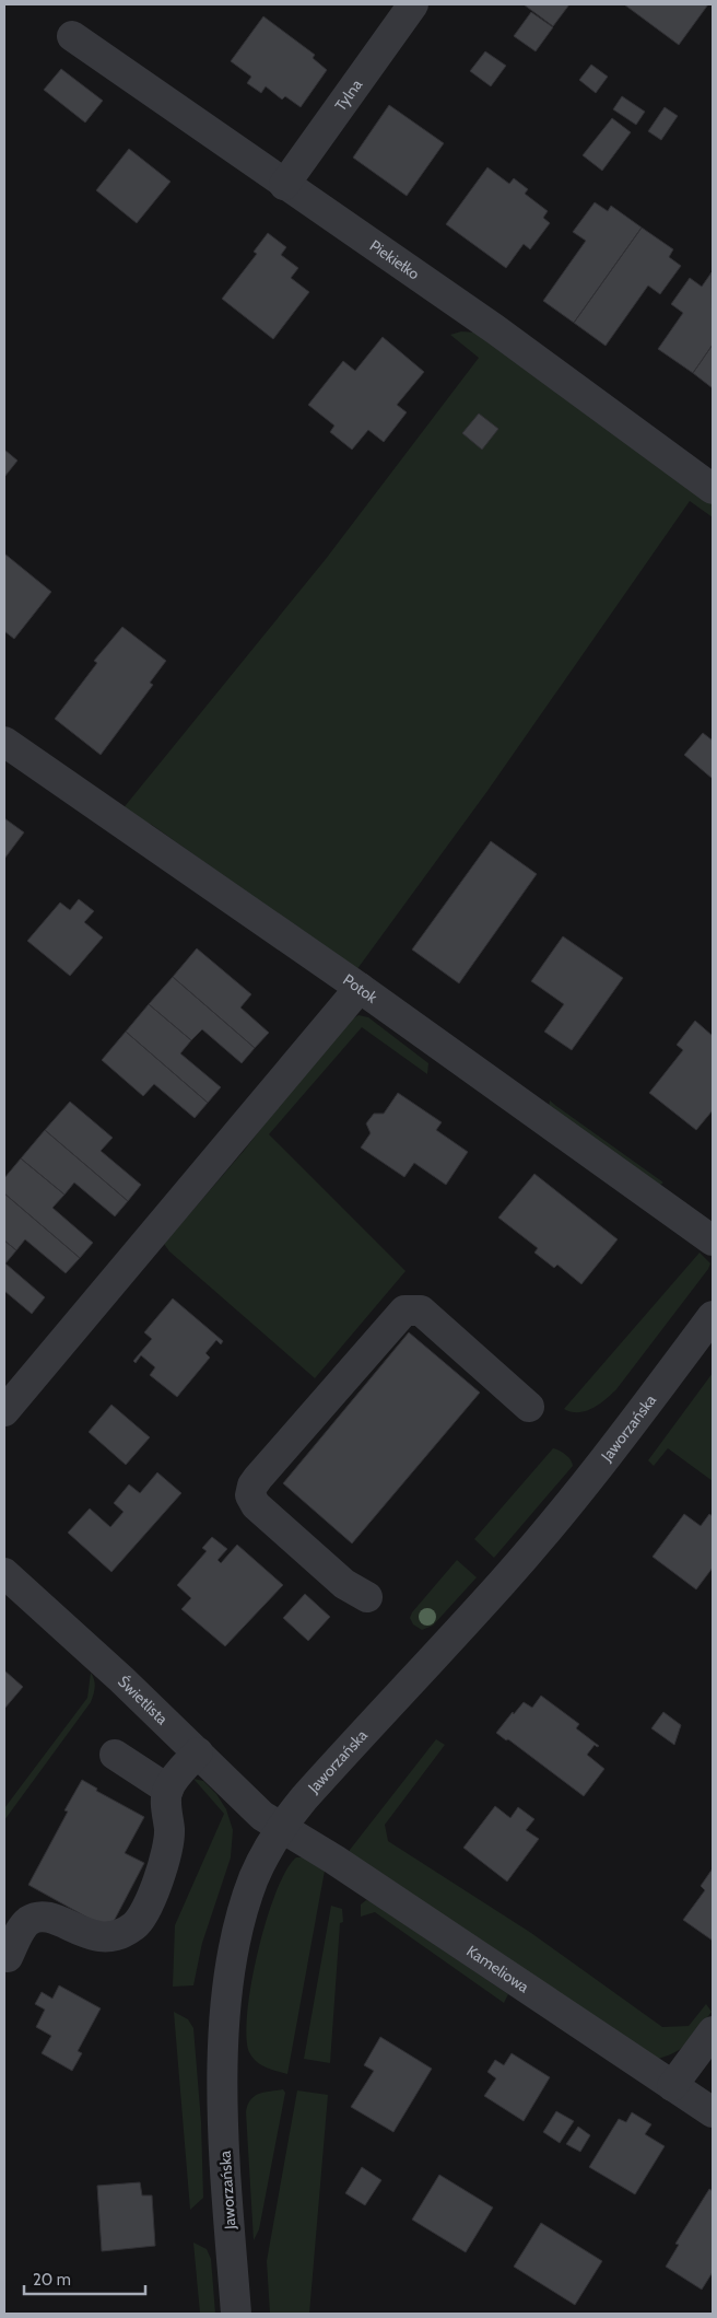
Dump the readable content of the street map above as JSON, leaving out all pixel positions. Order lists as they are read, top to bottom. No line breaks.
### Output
{"streets":{"street":["Tylna","Piekiełko","Potok","Jaworzańska","Świetlista","Kameliowa"]},"crossings":[["Tylna","Piekiełko"],["Jaworzańska","Świetlista"],["Jaworzańska","Kameliowa"],["Świetlista","Kameliowa"]],"scale_bar":"20 m"}
